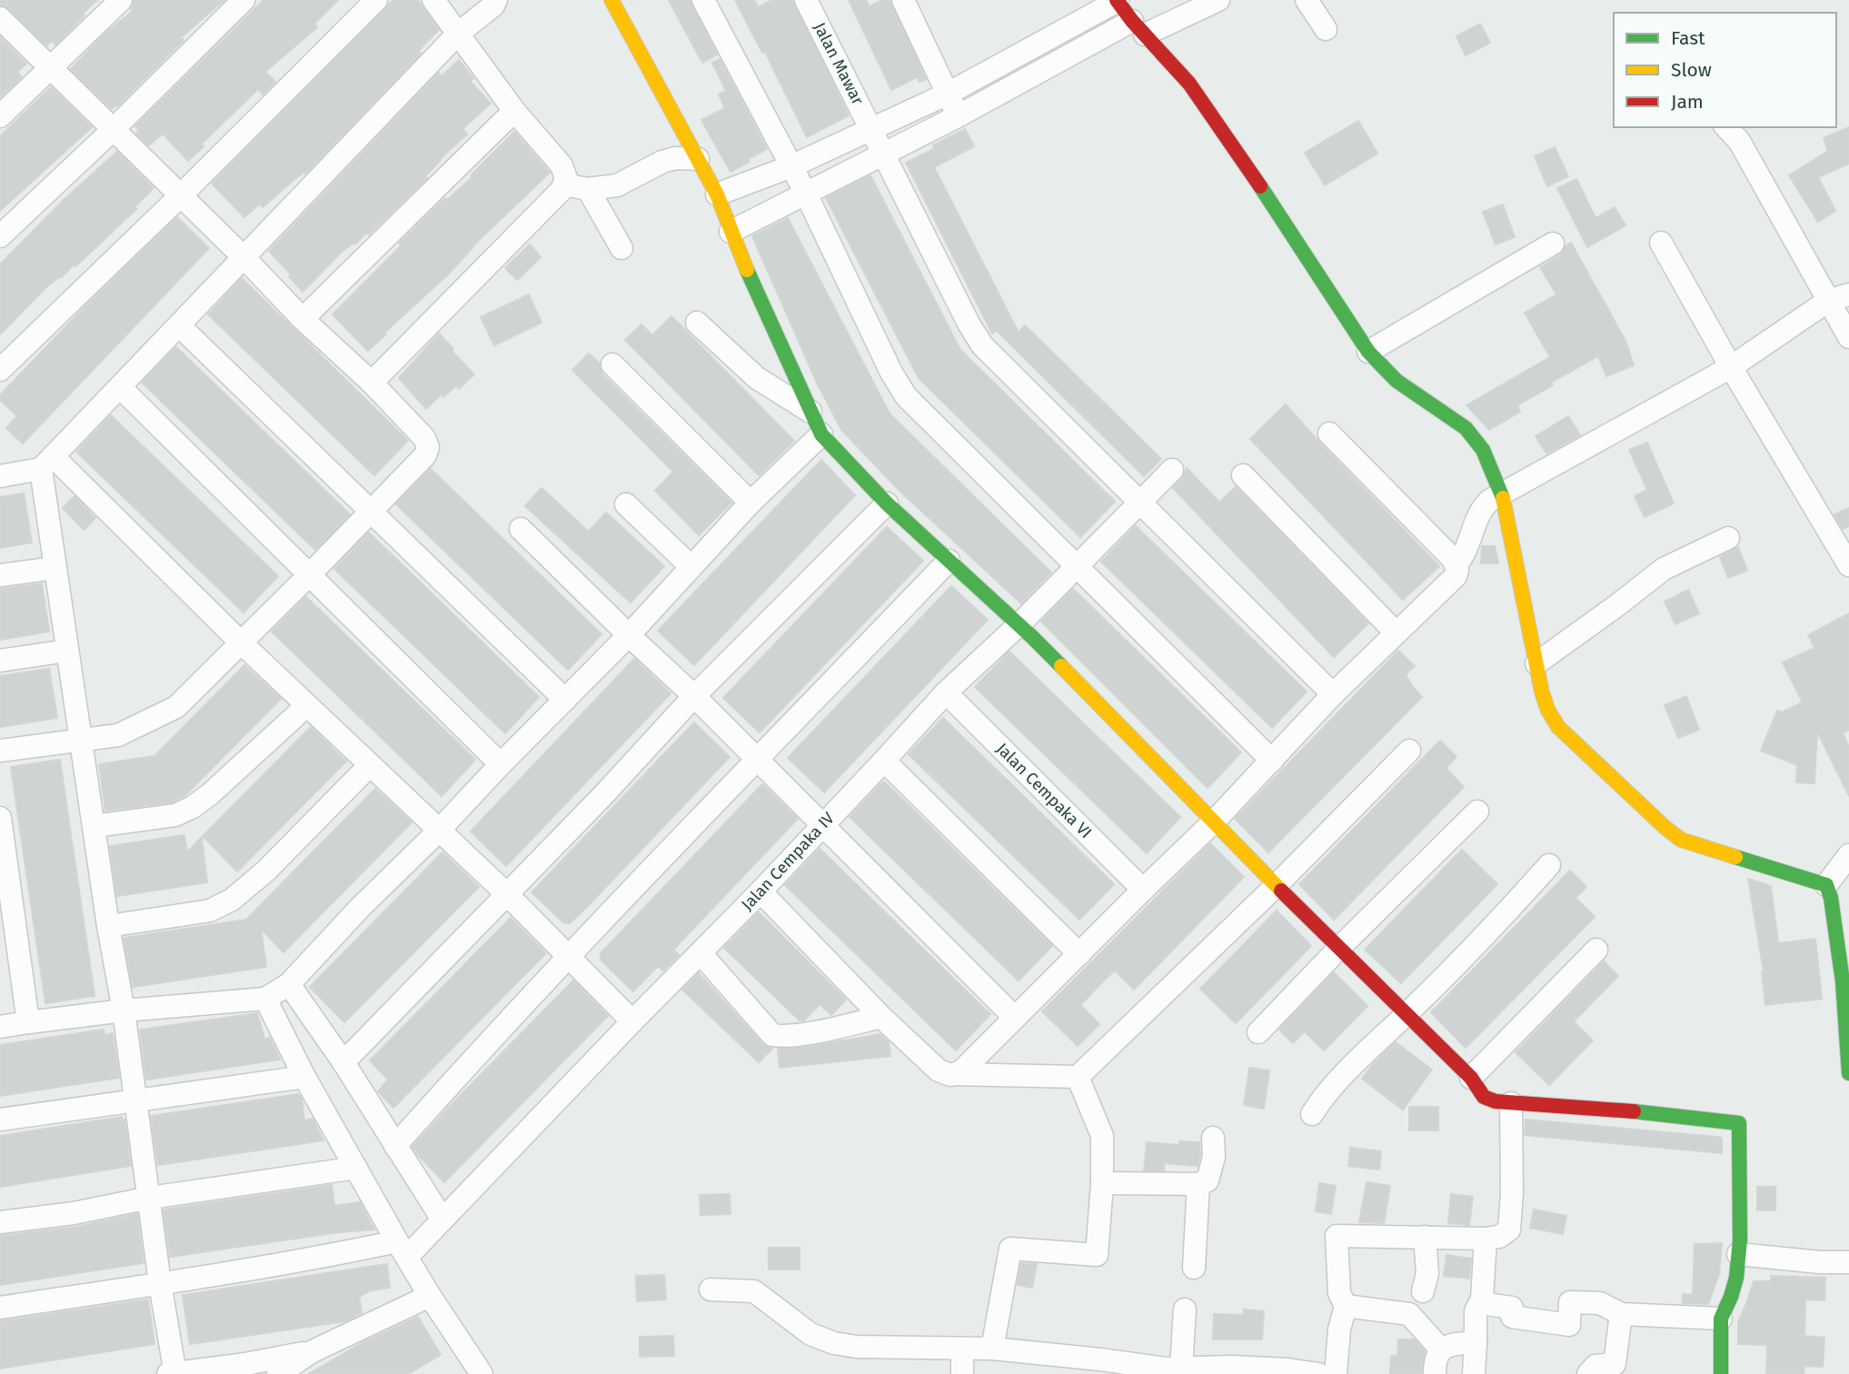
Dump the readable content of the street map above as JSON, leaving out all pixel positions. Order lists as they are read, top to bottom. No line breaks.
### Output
{"streets":{"street":["Jalan Mawar","Jalan Cempaka VI","Jalan Cempaka IV"]},"crossings":[["Jalan Mawar","Jalan Cempaka IV"],["Jalan Cempaka VI","Jalan Cempaka IV"]],"legend":["Fast","Slow","Jam"]}
